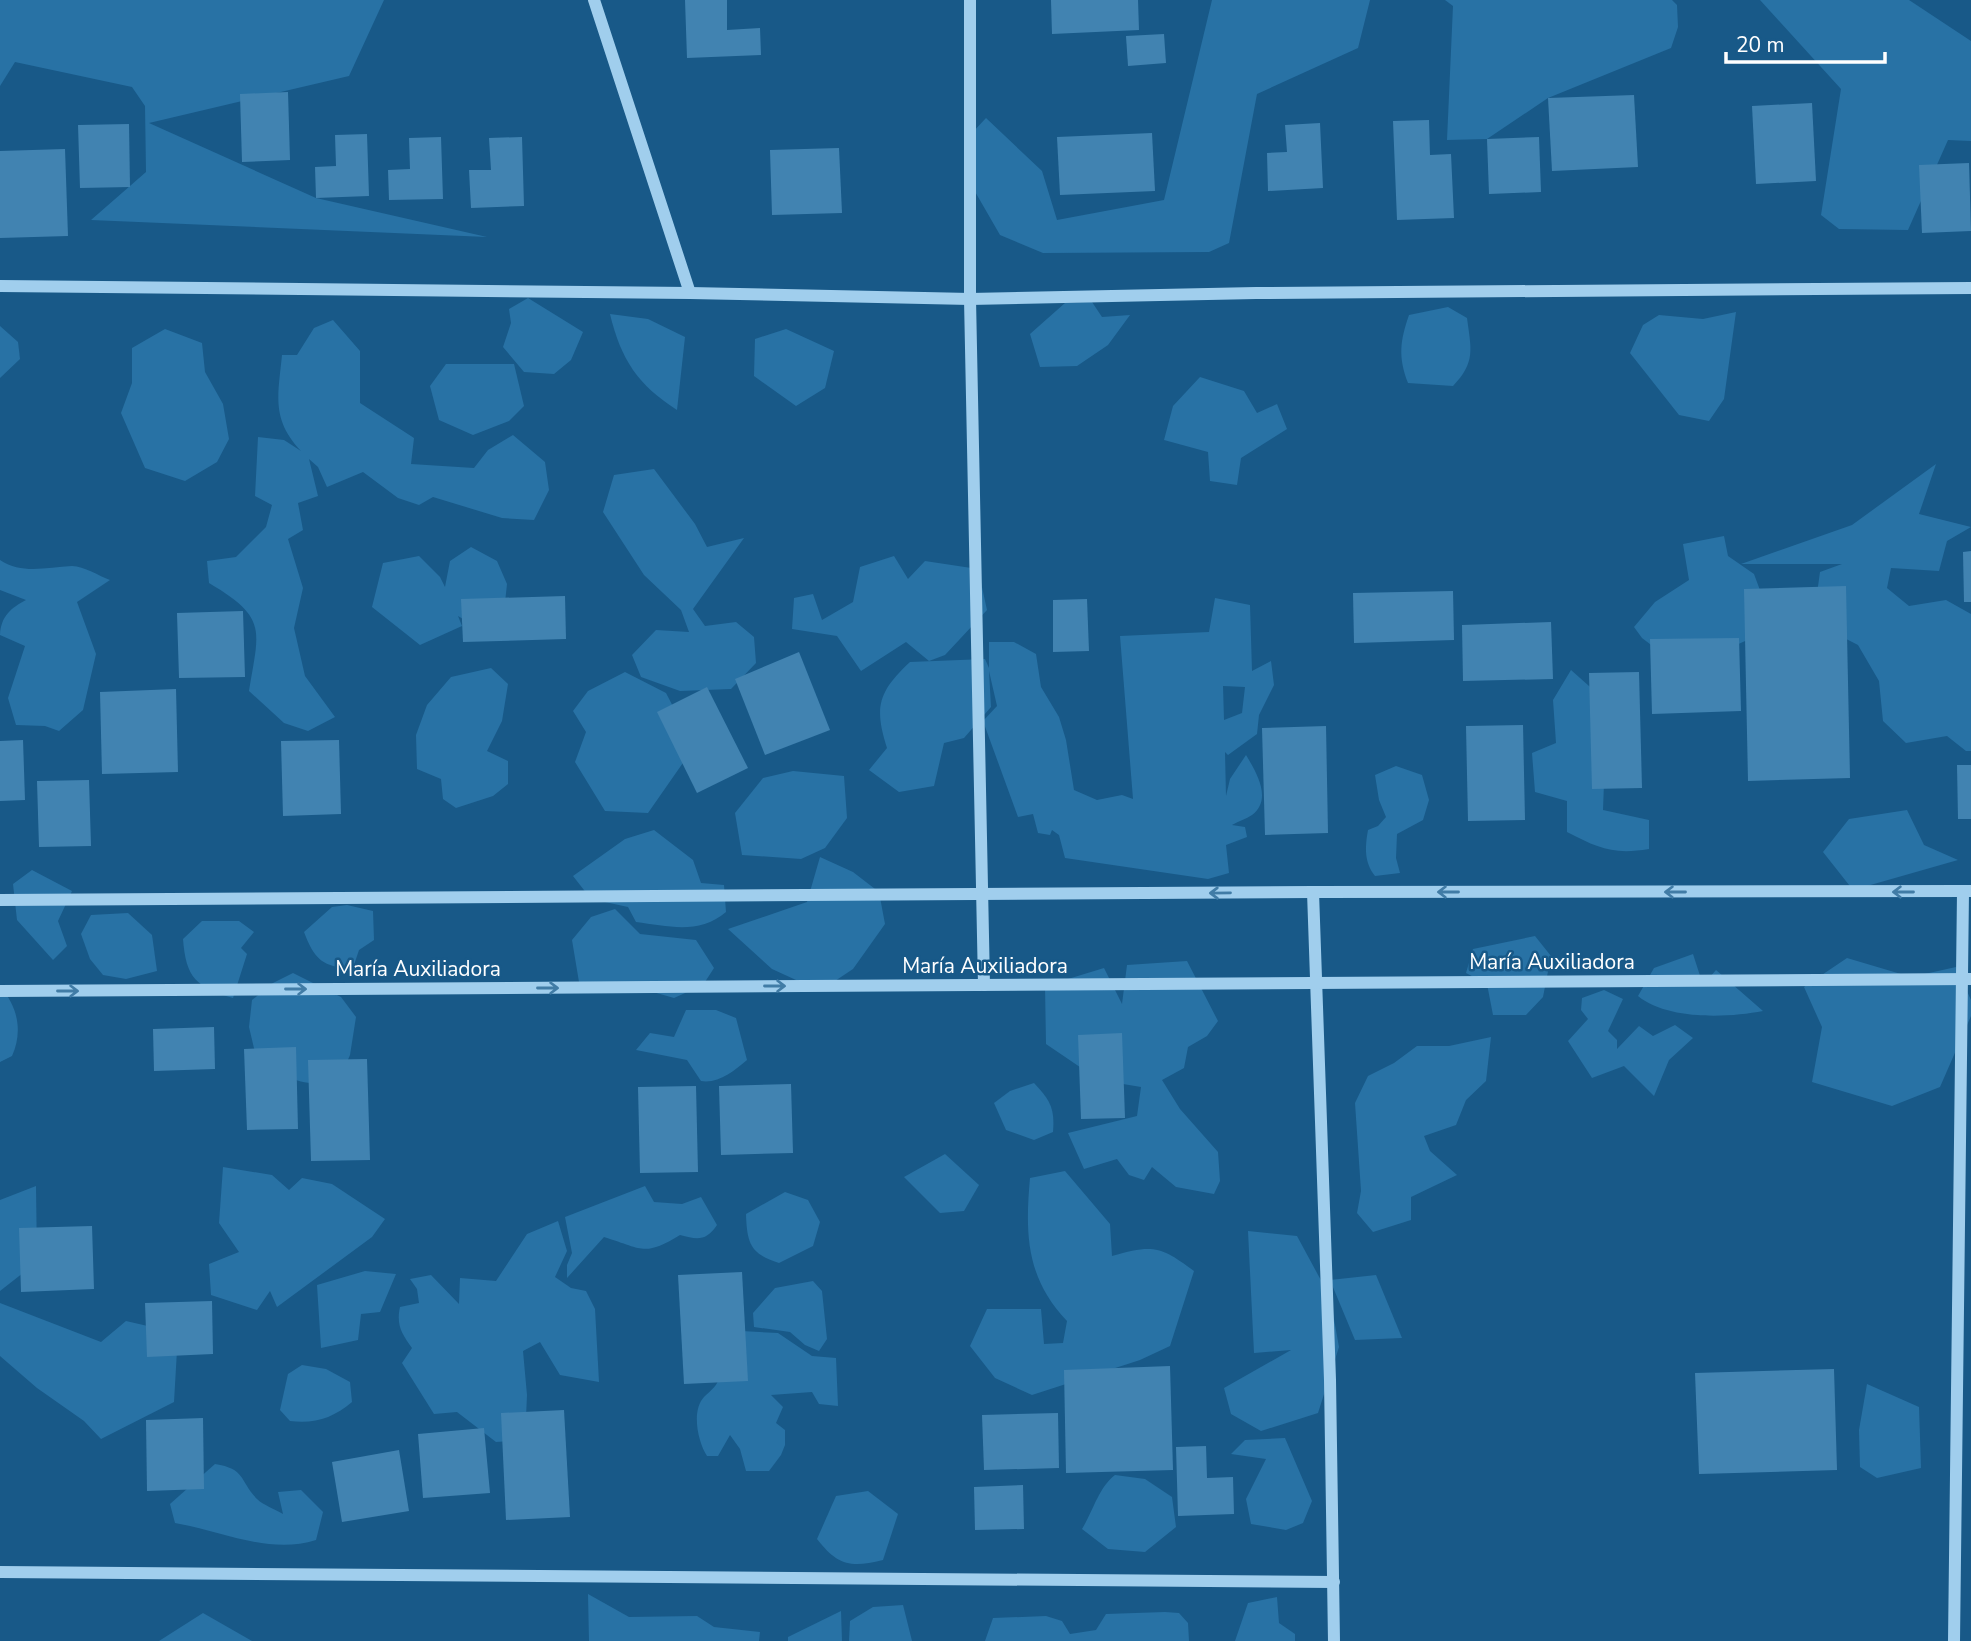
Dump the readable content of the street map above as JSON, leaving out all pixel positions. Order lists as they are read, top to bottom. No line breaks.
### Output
{"streets":{"street":["María Auxiliadora"]},"scale_bar":"20 m"}
